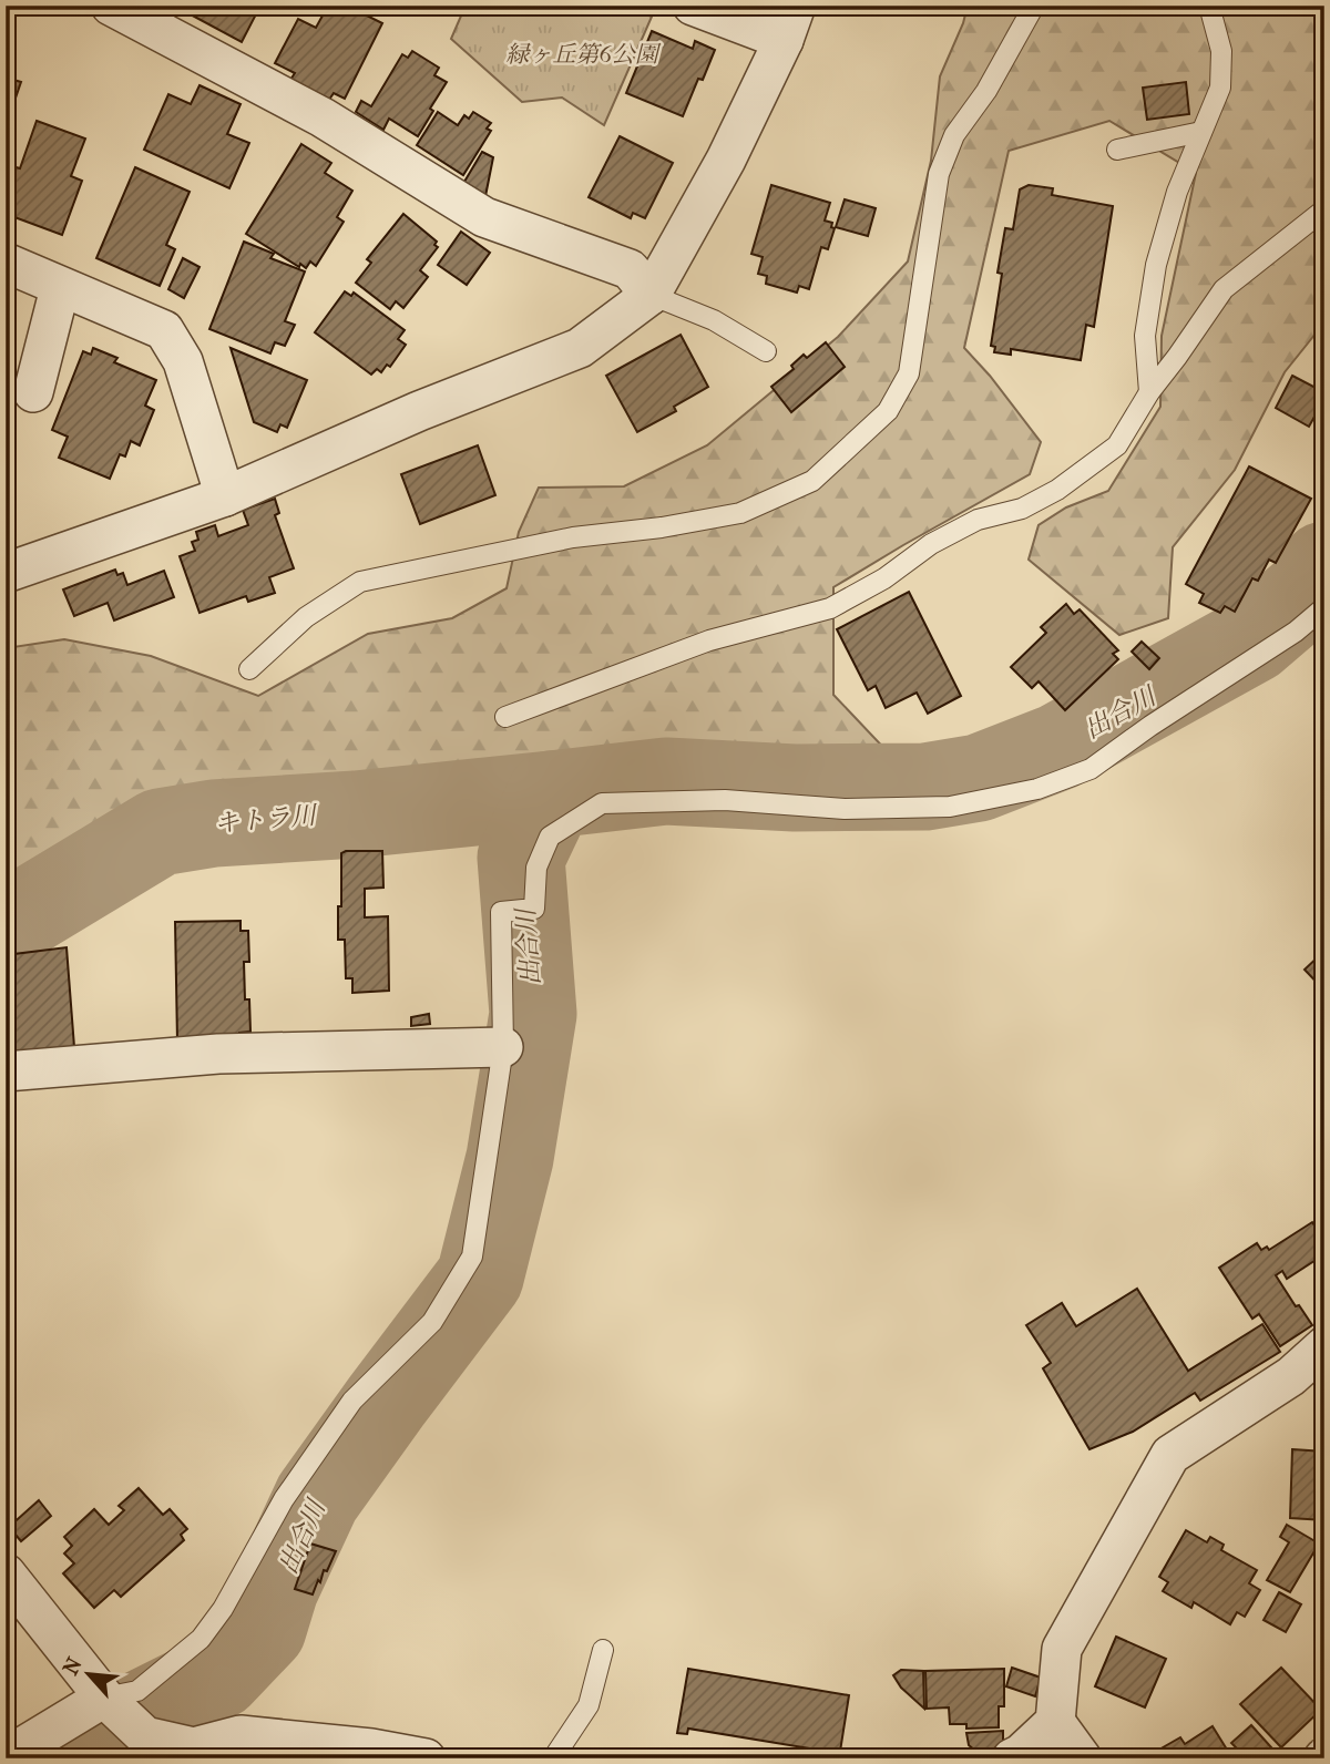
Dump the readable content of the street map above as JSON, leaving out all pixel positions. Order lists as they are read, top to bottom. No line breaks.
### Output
{"water":["出合川","キトラ川"],"parks":["緑ヶ丘第6公園"],"north":"top left"}
